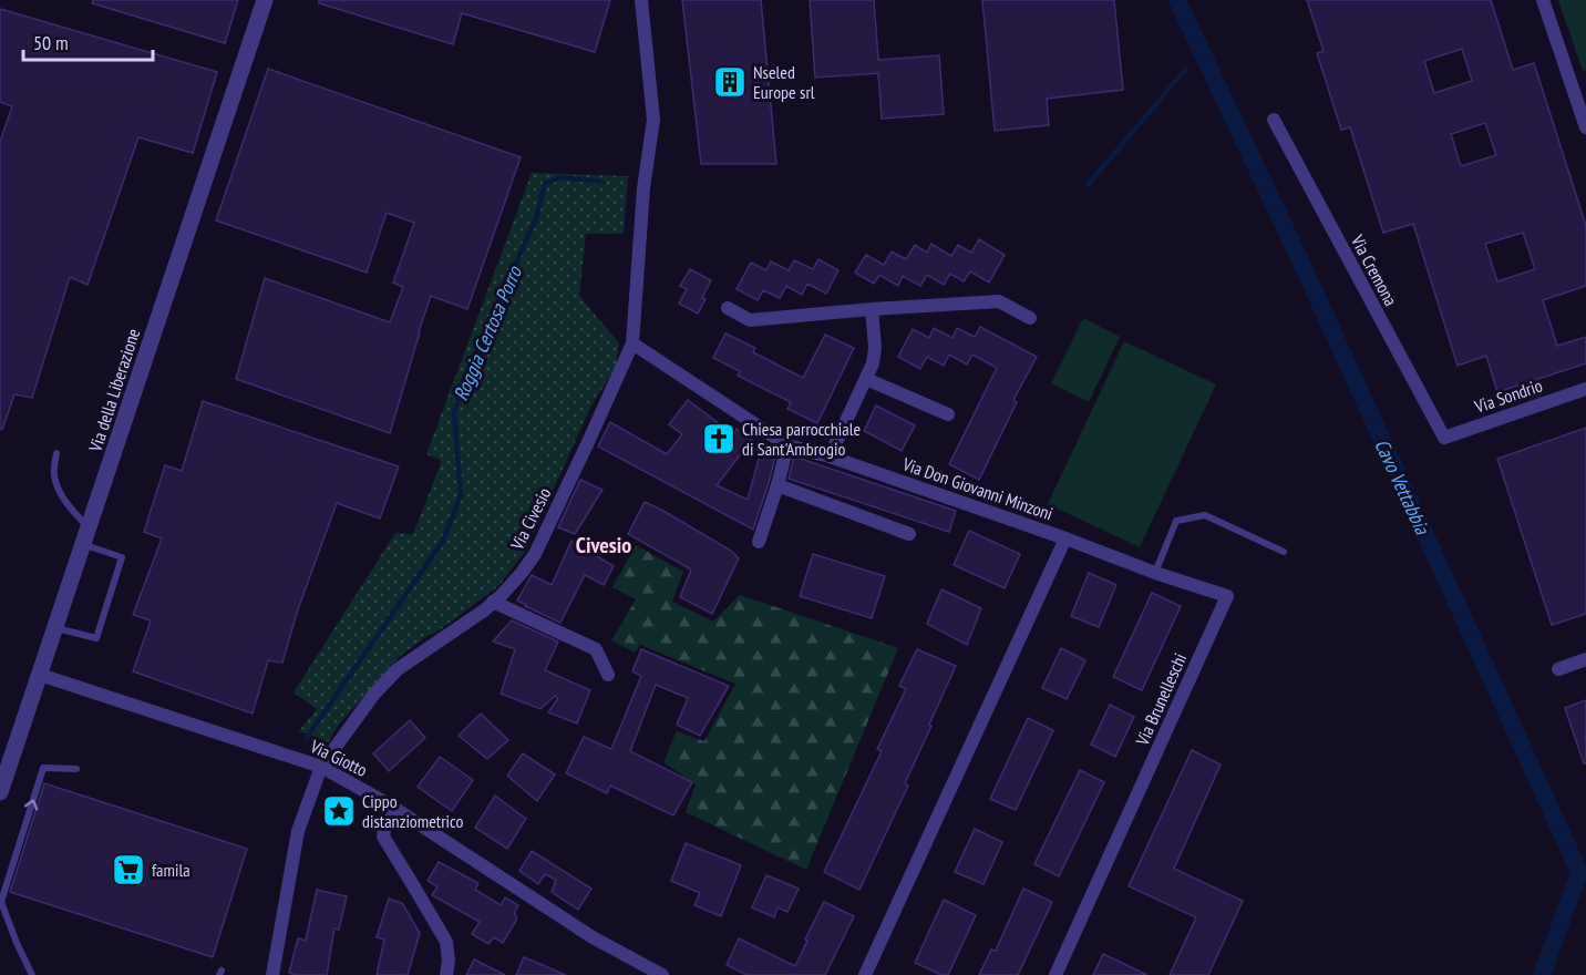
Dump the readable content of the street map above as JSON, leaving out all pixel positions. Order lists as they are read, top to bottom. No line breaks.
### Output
{"streets":{"street":["Via Cremona","Via della Liberazione","Via Sondrio","Via Don Giovanni Minzoni","Via Civesio","Via Brunelleschi","Via Giotto"]},"crossings":[["Via Cremona","Via Sondrio"],["Via della Liberazione","Via Giotto"],["Via Don Giovanni Minzoni","Via Civesio"],["Via Don Giovanni Minzoni","Via Brunelleschi"],["Via Civesio","Via Giotto"]],"districts":["Civesio"],"water":["Roggia Certosa Porro","Cavo Vettabbia"],"places":{"building":["Nseled Europe srl"],"church":["Chiesa parrocchiale di Sant'Ambrogio"],"place":["Cippo distanziometrico"],"supermarket":["famila"]},"scale_bar":"50 m"}
